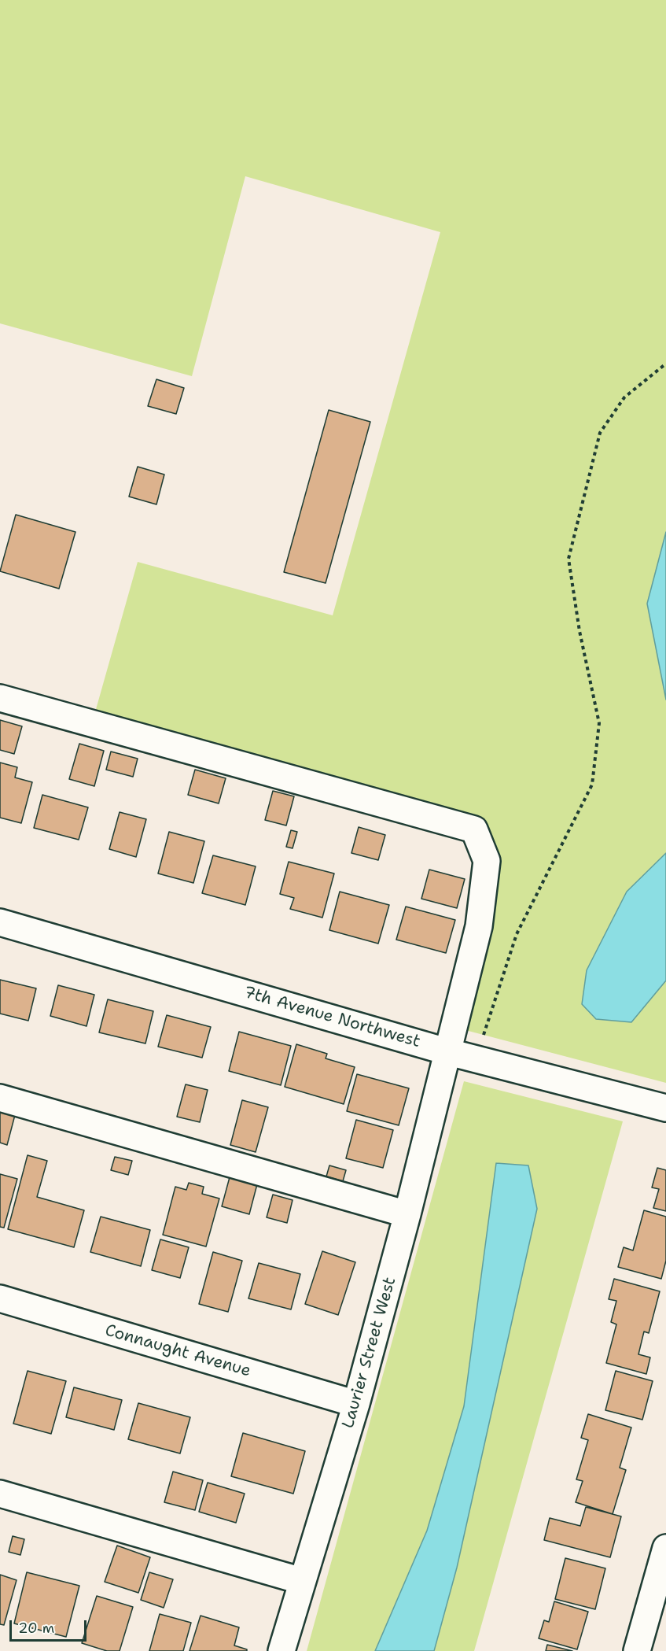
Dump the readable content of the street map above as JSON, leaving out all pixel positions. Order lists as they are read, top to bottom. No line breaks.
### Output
{"streets":{"street":["7th Avenue Northwest","Connaught Avenue","Laurier Street West"]},"crossings":[["7th Avenue Northwest","Laurier Street West"],["Connaught Avenue","Laurier Street West"]],"scale_bar":"20 m"}
